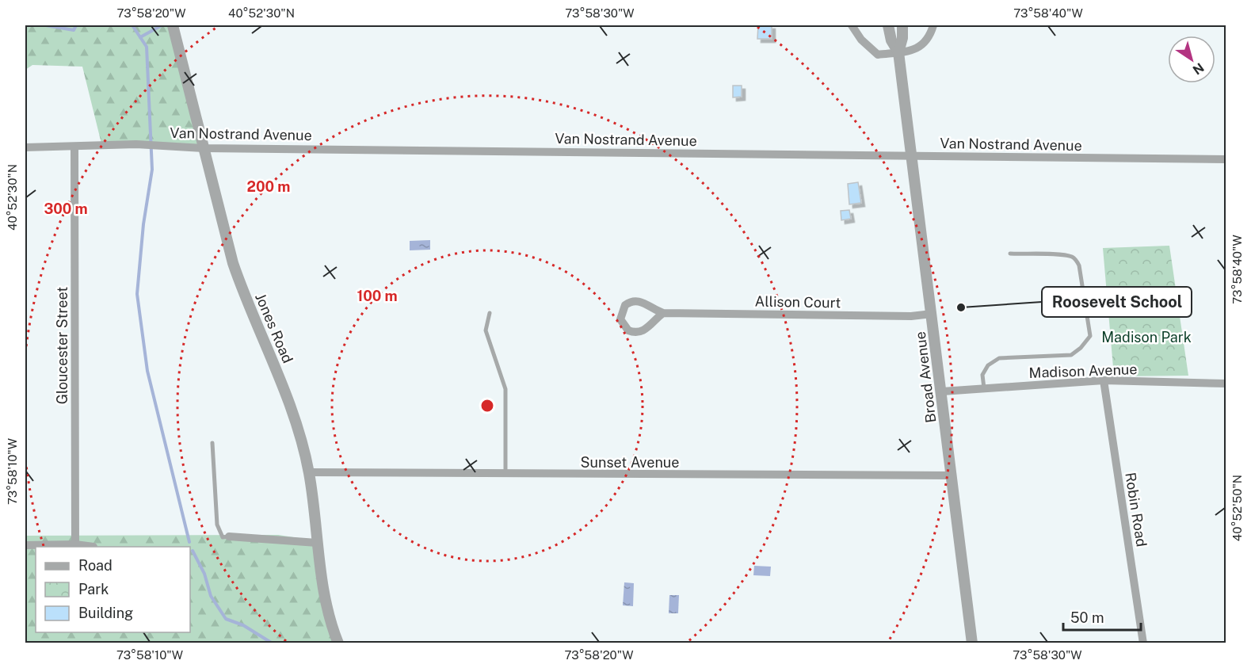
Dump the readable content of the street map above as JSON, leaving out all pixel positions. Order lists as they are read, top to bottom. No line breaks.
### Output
{"streets":{"street":["Van Nostrand Avenue","Allison Court","Jones Road","Gloucester Street","Madison Avenue","Broad Avenue","Sunset Avenue","Robin Road"]},"crossings":[["Van Nostrand Avenue","Jones Road"],["Van Nostrand Avenue","Gloucester Street"],["Van Nostrand Avenue","Broad Avenue"],["Allison Court","Broad Avenue"],["Jones Road","Sunset Avenue"],["Madison Avenue","Broad Avenue"],["Madison Avenue","Robin Road"],["Broad Avenue","Sunset Avenue"]],"parks":["Madison Park"],"places":["Roosevelt School"],"legend":["Road","Park","Building"],"scale_bar":"50 m","north":"bottom right","coordinates":["73°58'20\"W","40°52'30\"N","73°58'30\"W","73°58'40\"W","73°58'10\"W","40°52'50\"N"],"rings":["200 m","300 m","100 m"]}
